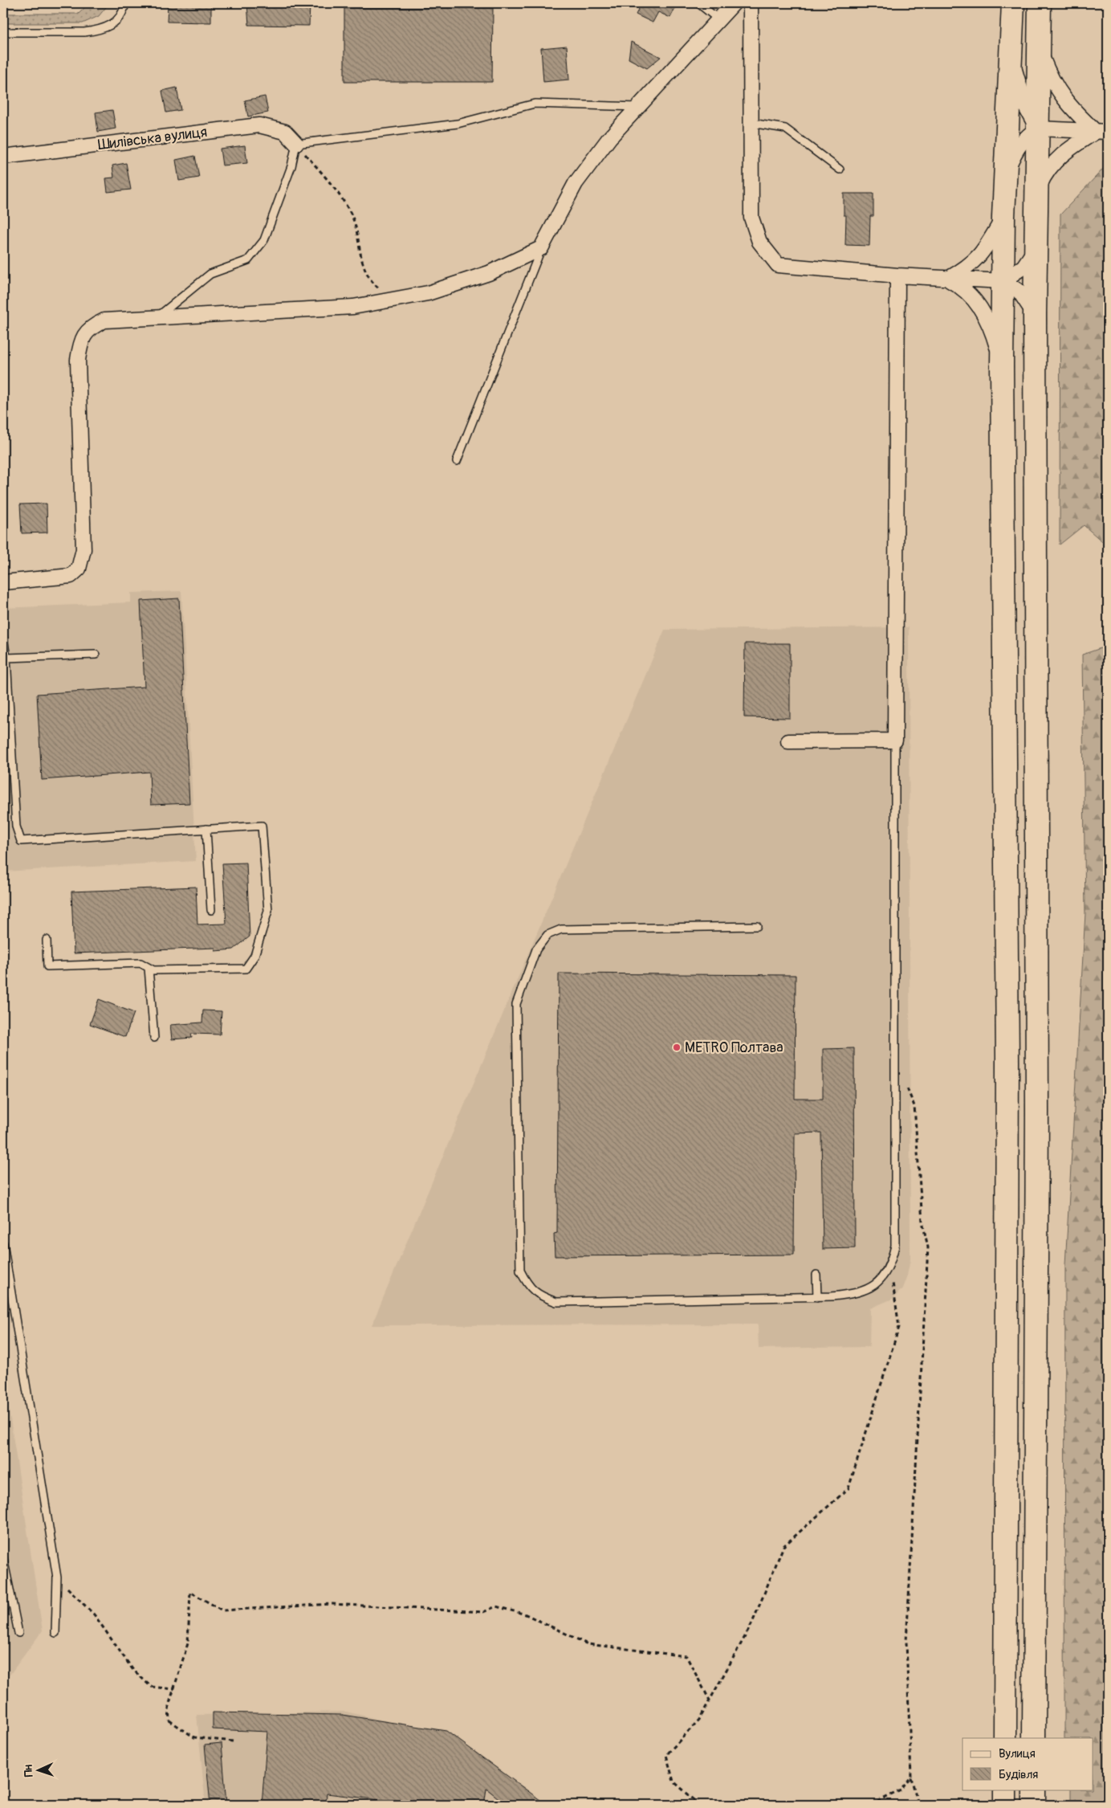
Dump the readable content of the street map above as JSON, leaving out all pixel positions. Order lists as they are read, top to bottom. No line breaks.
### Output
{"streets":{"street":["Шилівська вулиця"]},"places":["METRO Полтава"],"legend":["Вулиця","Будівля"],"north":"left"}
